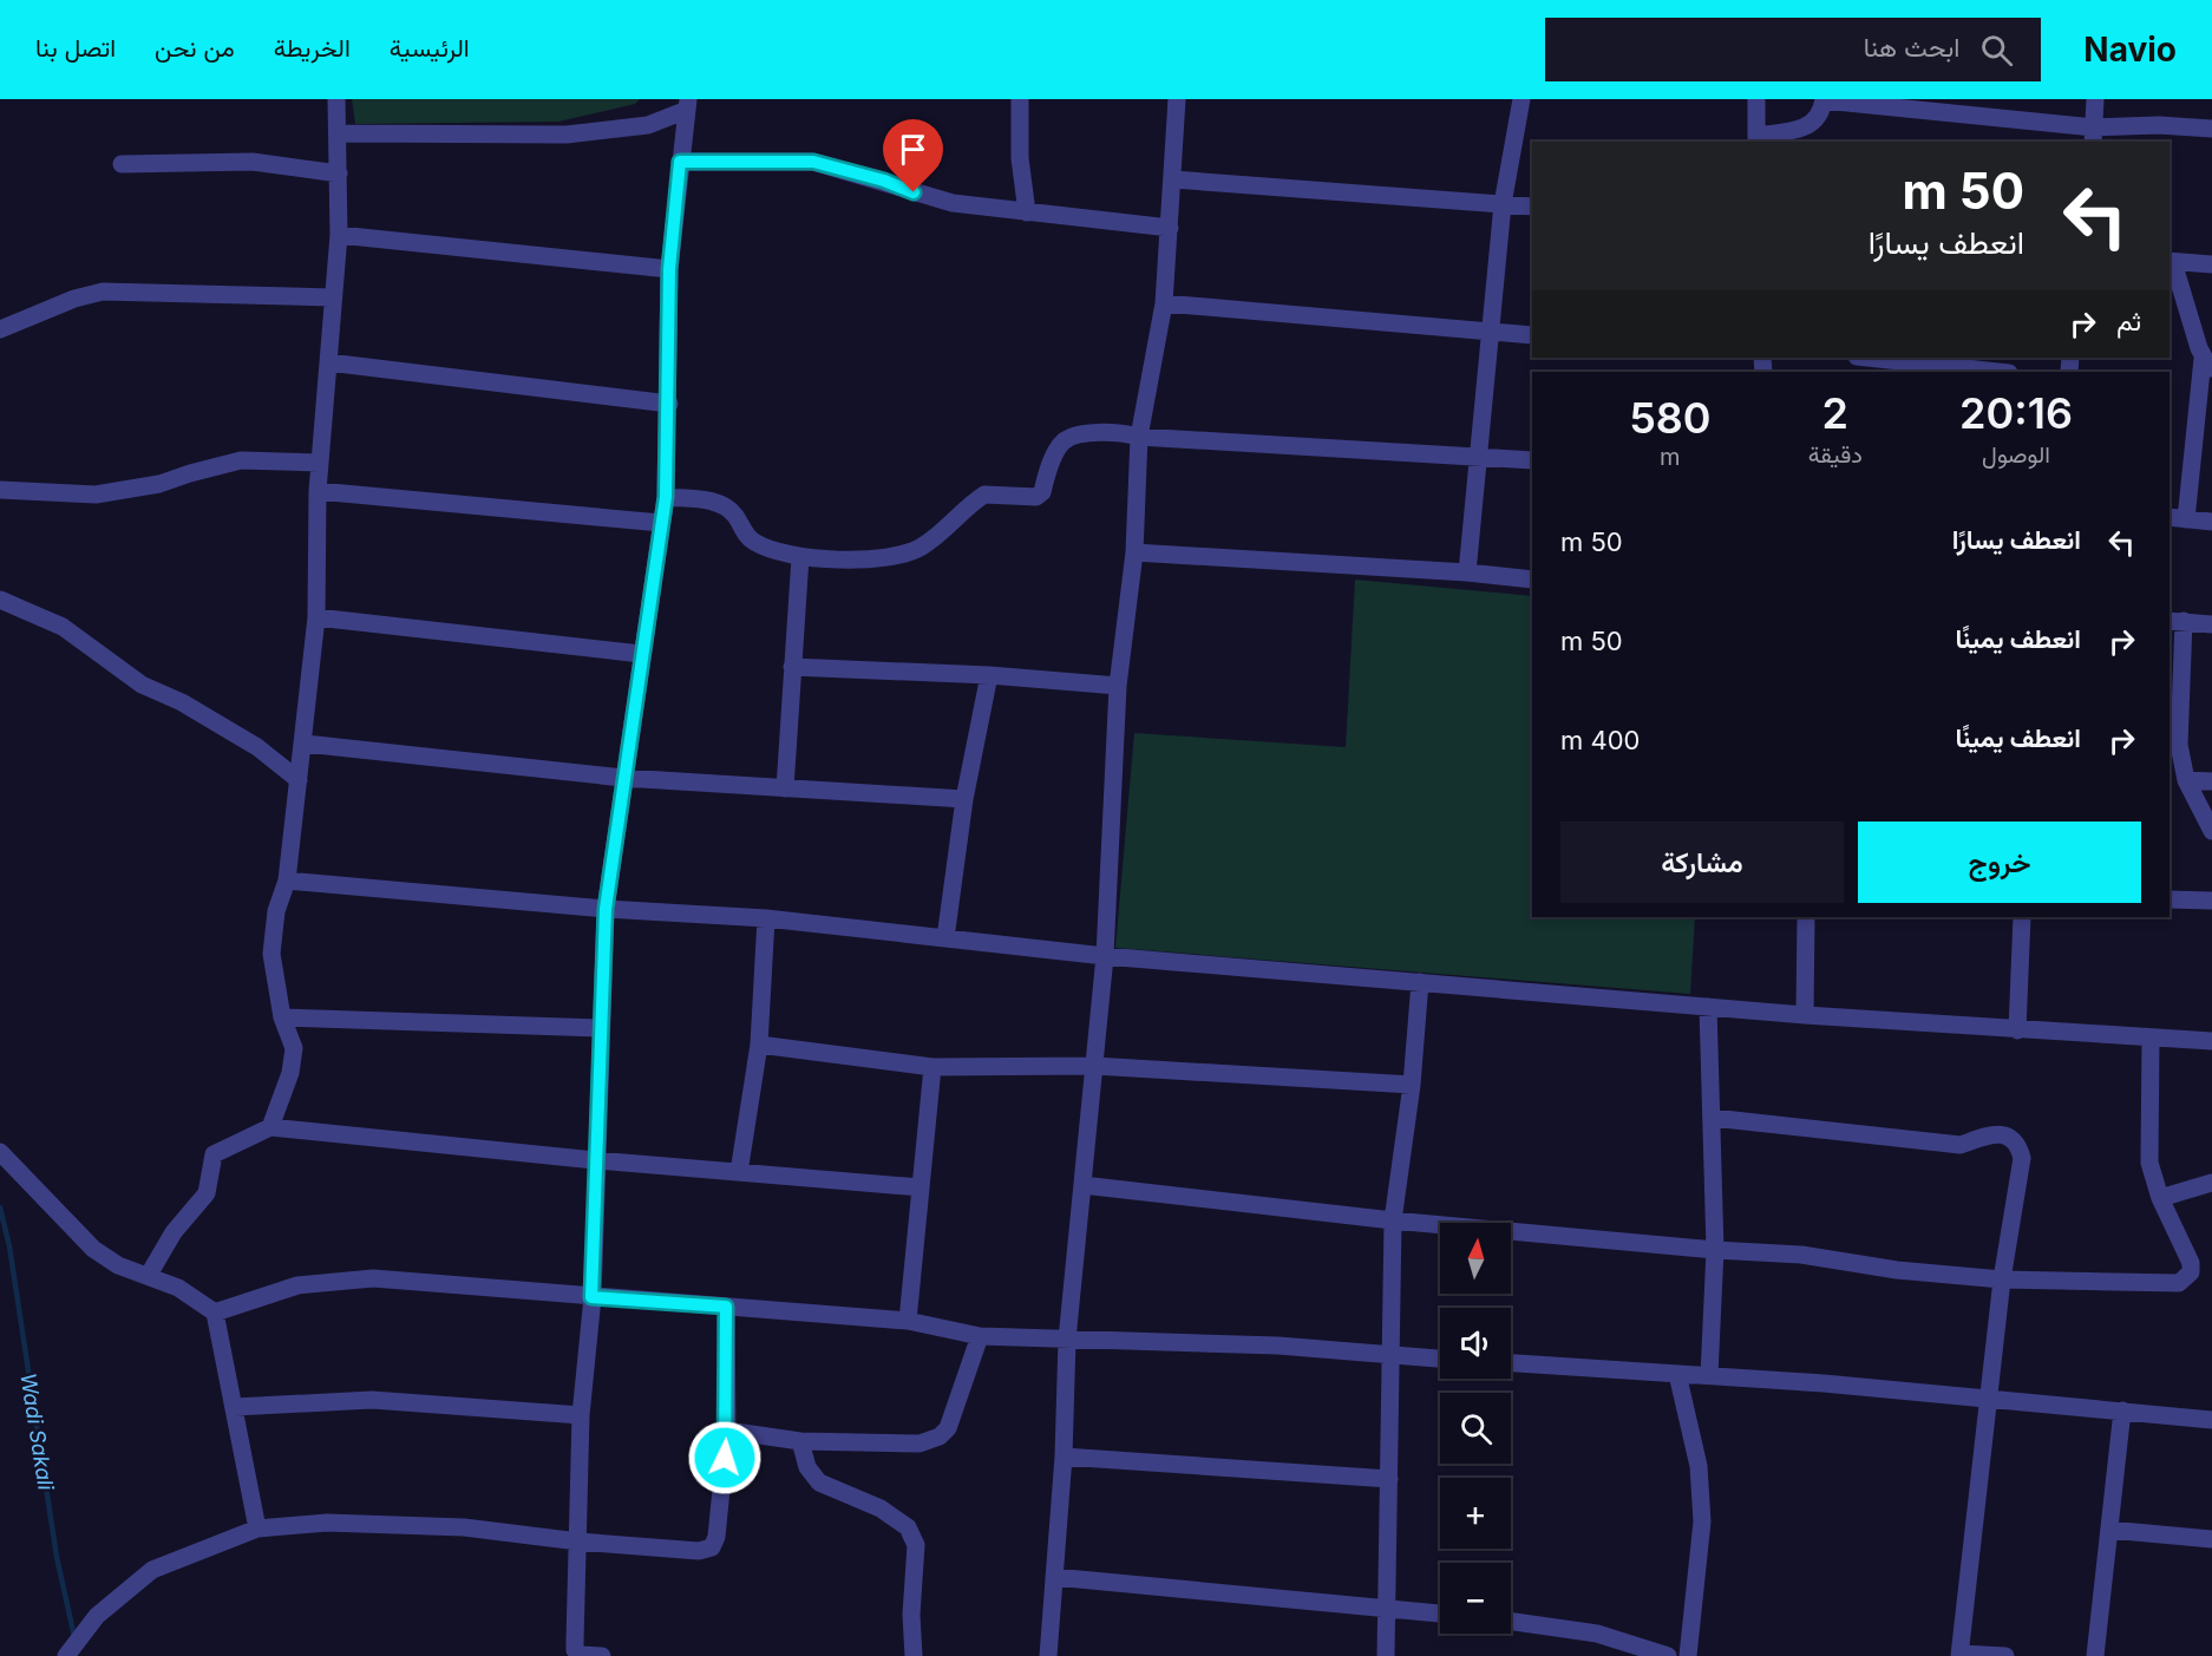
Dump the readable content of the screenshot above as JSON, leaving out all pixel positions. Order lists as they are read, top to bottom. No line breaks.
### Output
{"water":["Wadi Sakali"],"north":"top","page":{"header":"Navio","search":"ابحث هنا","nav":["الرئيسية","الخريطة","من نحن","اتصل بنا"],"turn":["50 m","انعطف يسارًا"],"then":"ثم","eta":["20:16","الوصول","2","دقيقة","580","m"],"list":[{"name":"انعطف يسارًا","value":"50 m"},{"name":"انعطف يمينًا","value":"50 m"},{"name":"انعطف يمينًا","value":"400 m"}],"buttons":["خروج","مشاركة"],"map_buttons":["+","−"]}}
